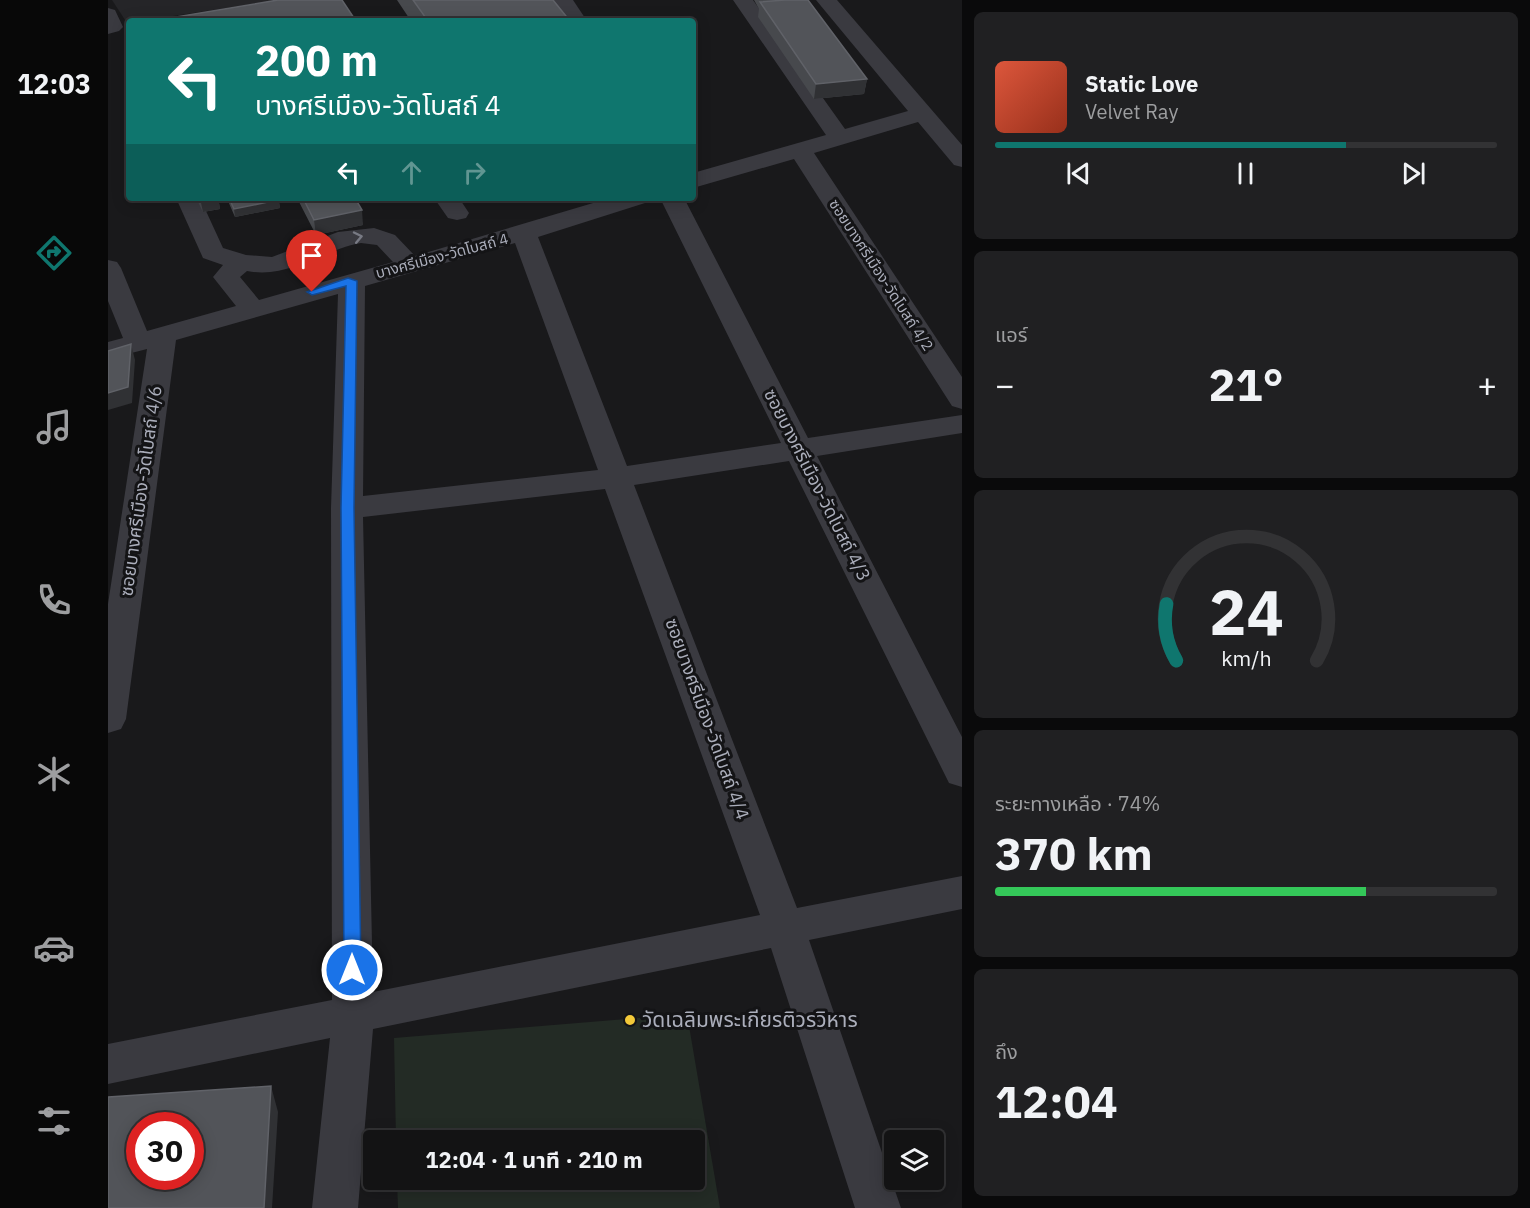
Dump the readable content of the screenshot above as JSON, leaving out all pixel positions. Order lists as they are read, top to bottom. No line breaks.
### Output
{"streets":{"street":["บางศรีเมือง-วัดโบสถ์ 4","ซอยบางศรีเมือง-วัดโบสถ์ 4/2","ซอยบางศรีเมือง-วัดโบสถ์ 4/3","ซอยบางศรีเมือง-วัดโบสถ์ 4/6","ซอยบางศรีเมือง-วัดโบสถ์ 4/4"]},"crossings":[["บางศรีเมือง-วัดโบสถ์ 4","ซอยบางศรีเมือง-วัดโบสถ์ 4/6"],["บางศรีเมือง-วัดโบสถ์ 4","ซอยบางศรีเมือง-วัดโบสถ์ 4/4"]],"places":["วัดเฉลิมพระเกียรติวรวิหาร"],"page":{"tabs":"12:03","turn":["200 m","บางศรีเมือง-วัดโบสถ์ 4"],"song":["Static Love","Velvet Ray"],"tile":["แอร์",["ระยะทางเหลือ · 74%","370 km"],["ถึง","12:04"]],"heat":["−","21°","+"],"limit":"30","trip":"12:04 · 1 นาที · 210 m","gauge":["24","km/h"]}}
